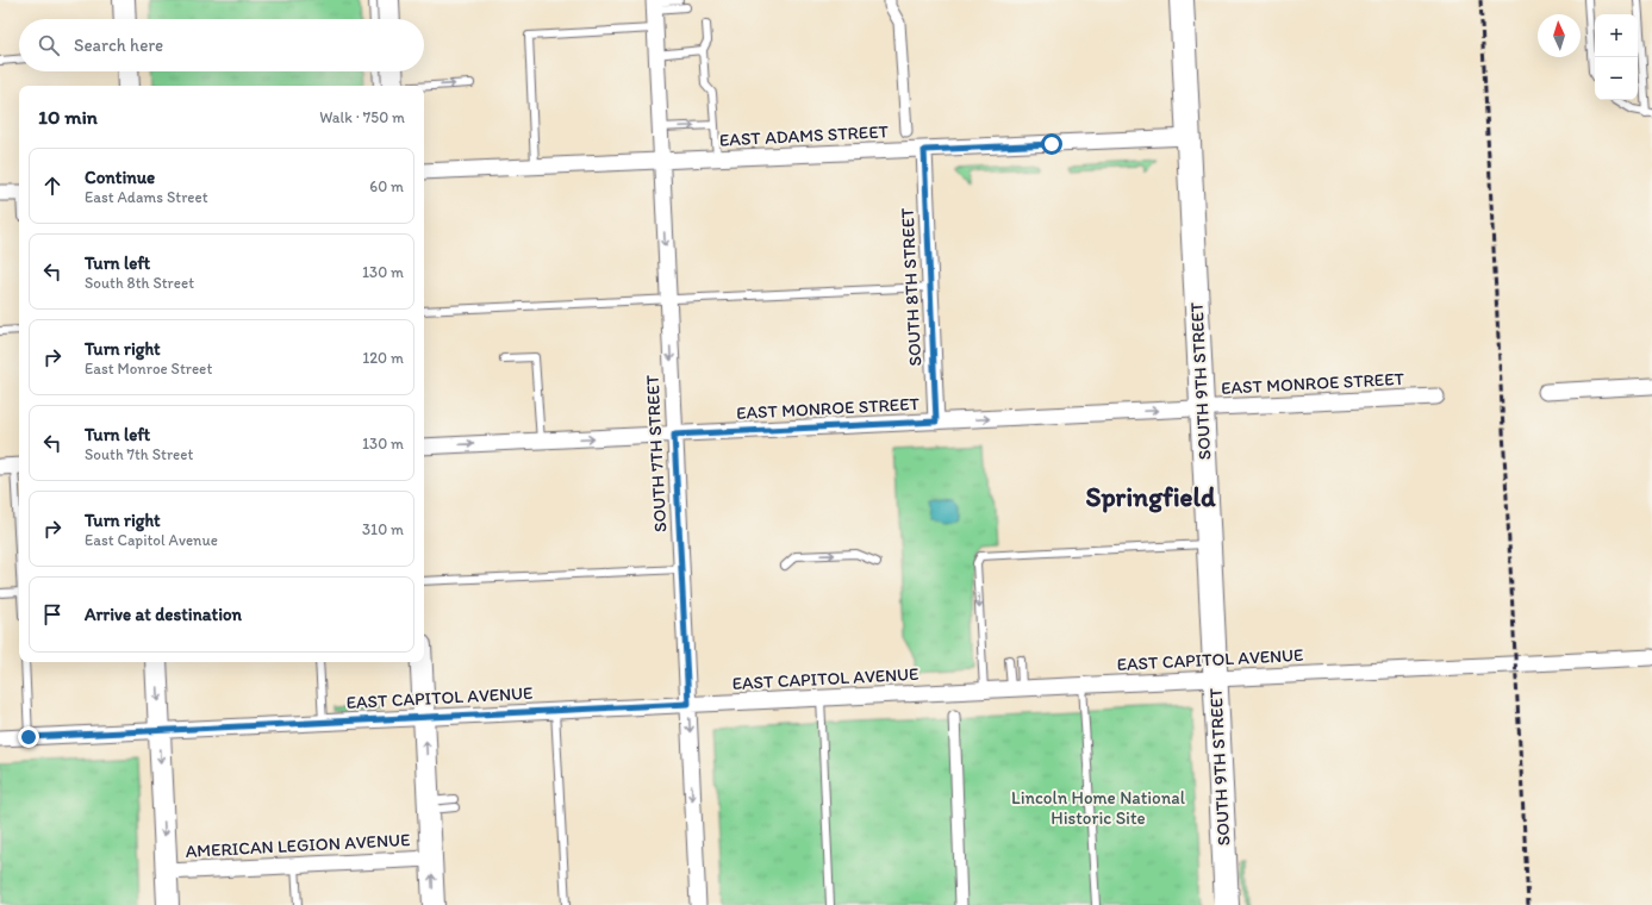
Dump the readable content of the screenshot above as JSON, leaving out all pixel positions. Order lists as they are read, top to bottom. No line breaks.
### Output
{"streets":{"main road":["SOUTH 9TH STREET"],"street":["EAST ADAMS STREET","SOUTH 8TH STREET","EAST MONROE STREET","SOUTH 7TH STREET","EAST CAPITOL AVENUE","AMERICAN LEGION AVENUE"]},"crossings":[["EAST ADAMS STREET","SOUTH 8TH STREET"],["EAST ADAMS STREET","SOUTH 9TH STREET"],["EAST ADAMS STREET","SOUTH 7TH STREET"],["SOUTH 8TH STREET","EAST MONROE STREET"],["SOUTH 9TH STREET","EAST MONROE STREET"],["SOUTH 9TH STREET","EAST CAPITOL AVENUE"],["EAST MONROE STREET","SOUTH 7TH STREET"],["SOUTH 7TH STREET","EAST CAPITOL AVENUE"]],"one_way":["EAST MONROE STREET","SOUTH 7TH STREET"],"districts":["Springfield"],"parks":["Lincoln Home National Historic Site"],"north":"top","page":{"map_buttons":["+","−"],"search":"Search here","heading":["10 min","Walk · 750 m"],"list":[["Continue","East Adams Street","60 m"],["Turn left","South 8th Street","130 m"],["Turn right","East Monroe Street","120 m"],["Turn left","South 7th Street","130 m"],["Turn right","East Capitol Avenue","310 m"],"Arrive at destination"]}}
